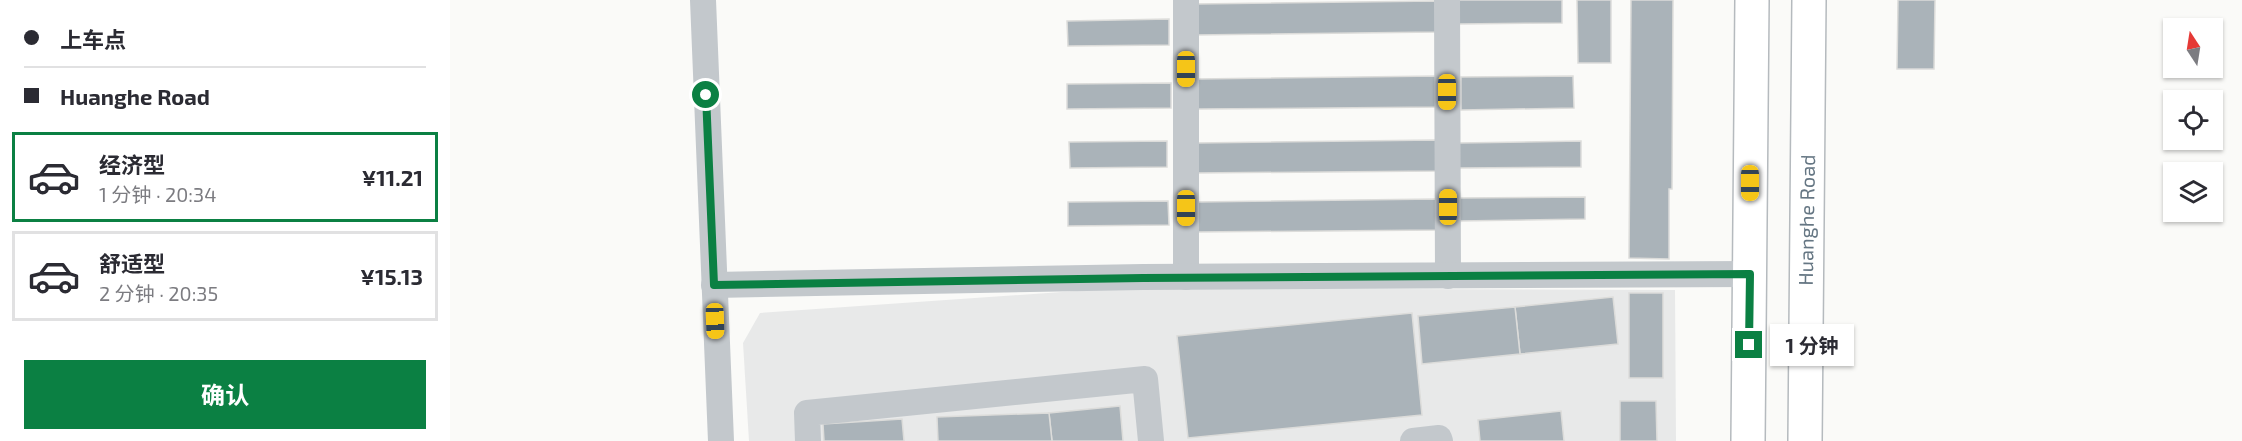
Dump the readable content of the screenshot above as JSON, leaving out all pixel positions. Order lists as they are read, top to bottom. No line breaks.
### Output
{"streets":{"main road":["Huanghe Road"]},"north":"top","page":{"banner":["上车点","Huanghe Road"],"list":[{"name":"经济型","note":"1 分钟 · 20:34","value":"¥11.21"},{"name":"舒适型","note":"2 分钟 · 20:35","value":"¥15.13"}],"bubble":"1 分钟","buttons":"确认"}}
